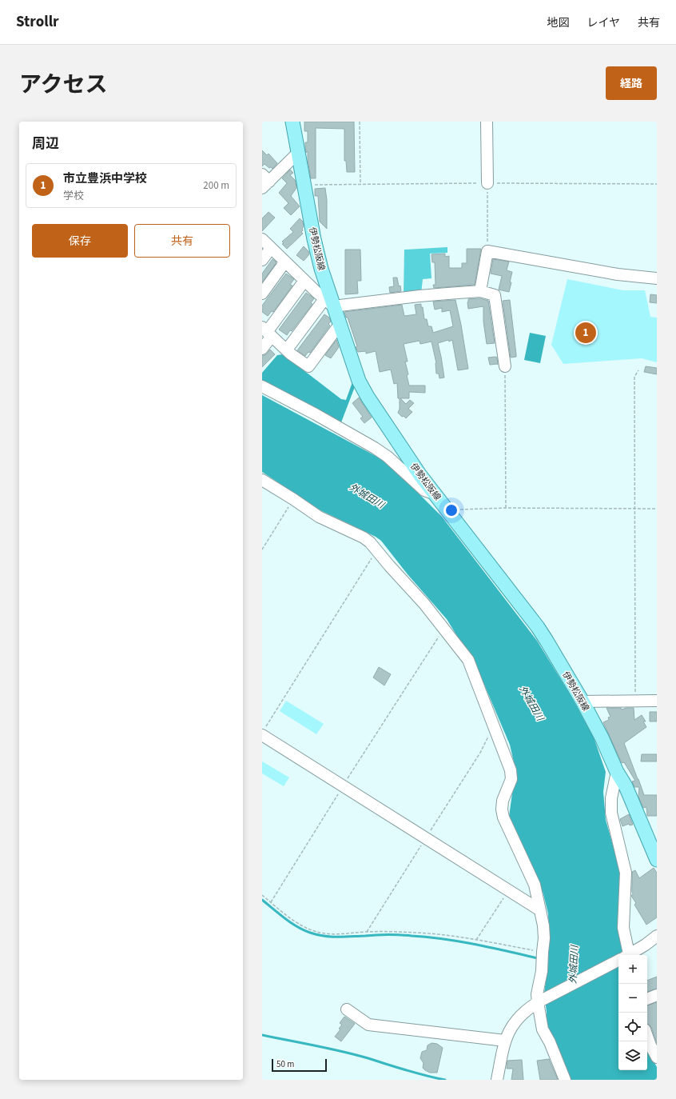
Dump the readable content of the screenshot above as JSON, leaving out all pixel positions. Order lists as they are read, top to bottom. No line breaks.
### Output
{"streets":{"main road":["伊勢松阪線"]},"water":["外城田川"],"scale_bar":"50 m","page":{"header":"Strollr","nav":["地図","レイヤ","共有"],"title":"アクセス","buttons":["経路",["保存","共有"]],"heading":"周辺","list":[{"mark":"1","name":"市立豊浜中学校","note":"学校","value":"200 m"}],"pins":"1","map_buttons":["+","−"],"scale":"50 m"}}
